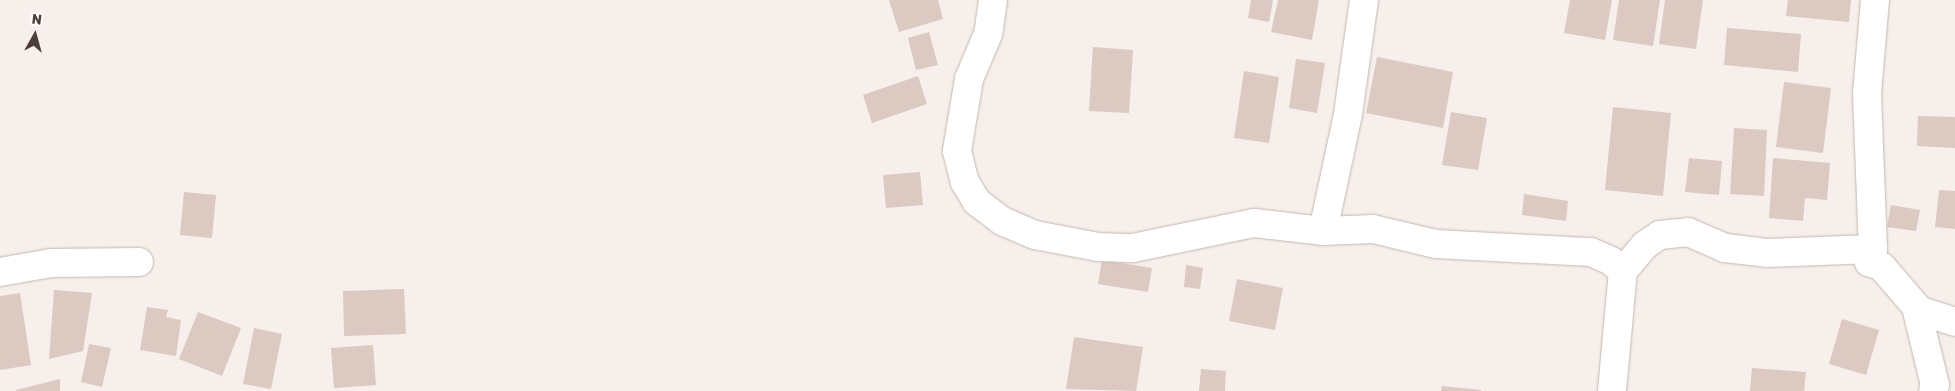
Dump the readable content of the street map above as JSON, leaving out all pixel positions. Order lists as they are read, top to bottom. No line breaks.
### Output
{"north":"top"}
